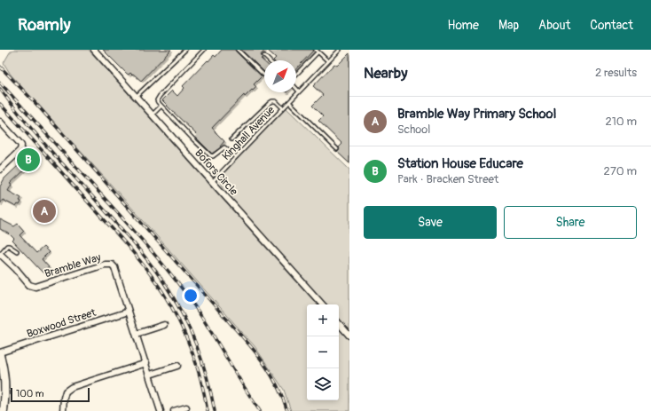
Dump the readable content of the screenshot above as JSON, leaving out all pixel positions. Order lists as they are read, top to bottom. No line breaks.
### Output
{"streets":{"street":["Bofors Circle","Bramble Way","Boxwood Street"],"lane":["Kinghall Avenue"]},"crossings":[["Kinghall Avenue","Bofors Circle"],["Bramble Way","Boxwood Street"]],"scale_bar":"100 m","north":"top right","page":{"header":"Roamly","nav":["Home","Map","About","Contact"],"heading":["Nearby","2 results"],"list":[{"mark":"A","name":"Bramble Way Primary School","note":"School","value":"210 m"},{"mark":"B","name":"Station House Educare","note":"Park · Bracken Street","value":"270 m"}],"pins":["B","A"],"buttons":["Save","Share"],"map_buttons":["+","−"],"scale":"100 m"}}
